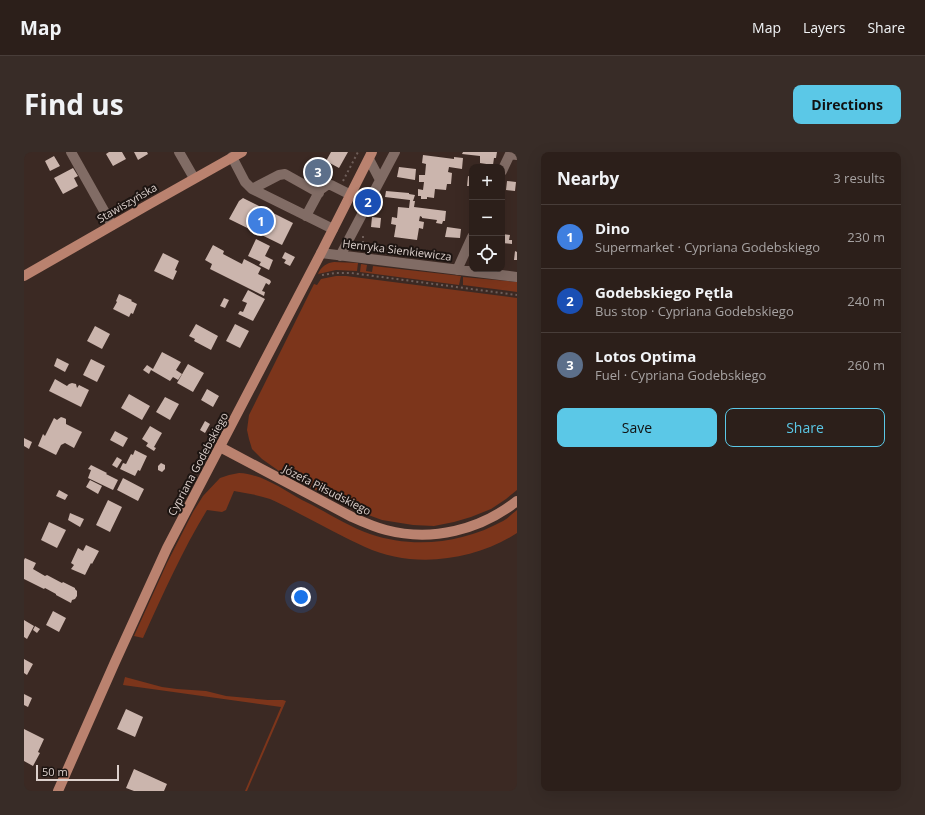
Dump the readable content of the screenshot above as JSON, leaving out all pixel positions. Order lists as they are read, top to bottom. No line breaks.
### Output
{"streets":{"main road":["Stawiszyńska","Cypriana Godebskiego","Józefa Piłsudskiego"],"street":["Henryka Sienkiewicza"]},"crossings":[["Henryka Sienkiewicza","Cypriana Godebskiego"],["Cypriana Godebskiego","Józefa Piłsudskiego"]],"scale_bar":"50 m","page":{"header":"Map","nav":["Map","Layers","Share"],"title":"Find us","buttons":["Directions",["Save","Share"]],"heading":["Nearby","3 results"],"pins":["3","2","1"],"map_buttons":["+","−"],"list":[{"mark":"1","name":"Dino","note":"Supermarket · Cypriana Godebskiego","value":"230 m"},{"mark":"2","name":"Godebskiego Pętla","note":"Bus stop · Cypriana Godebskiego","value":"240 m"},{"mark":"3","name":"Lotos Optima","note":"Fuel · Cypriana Godebskiego","value":"260 m"}],"scale":"50 m"}}
